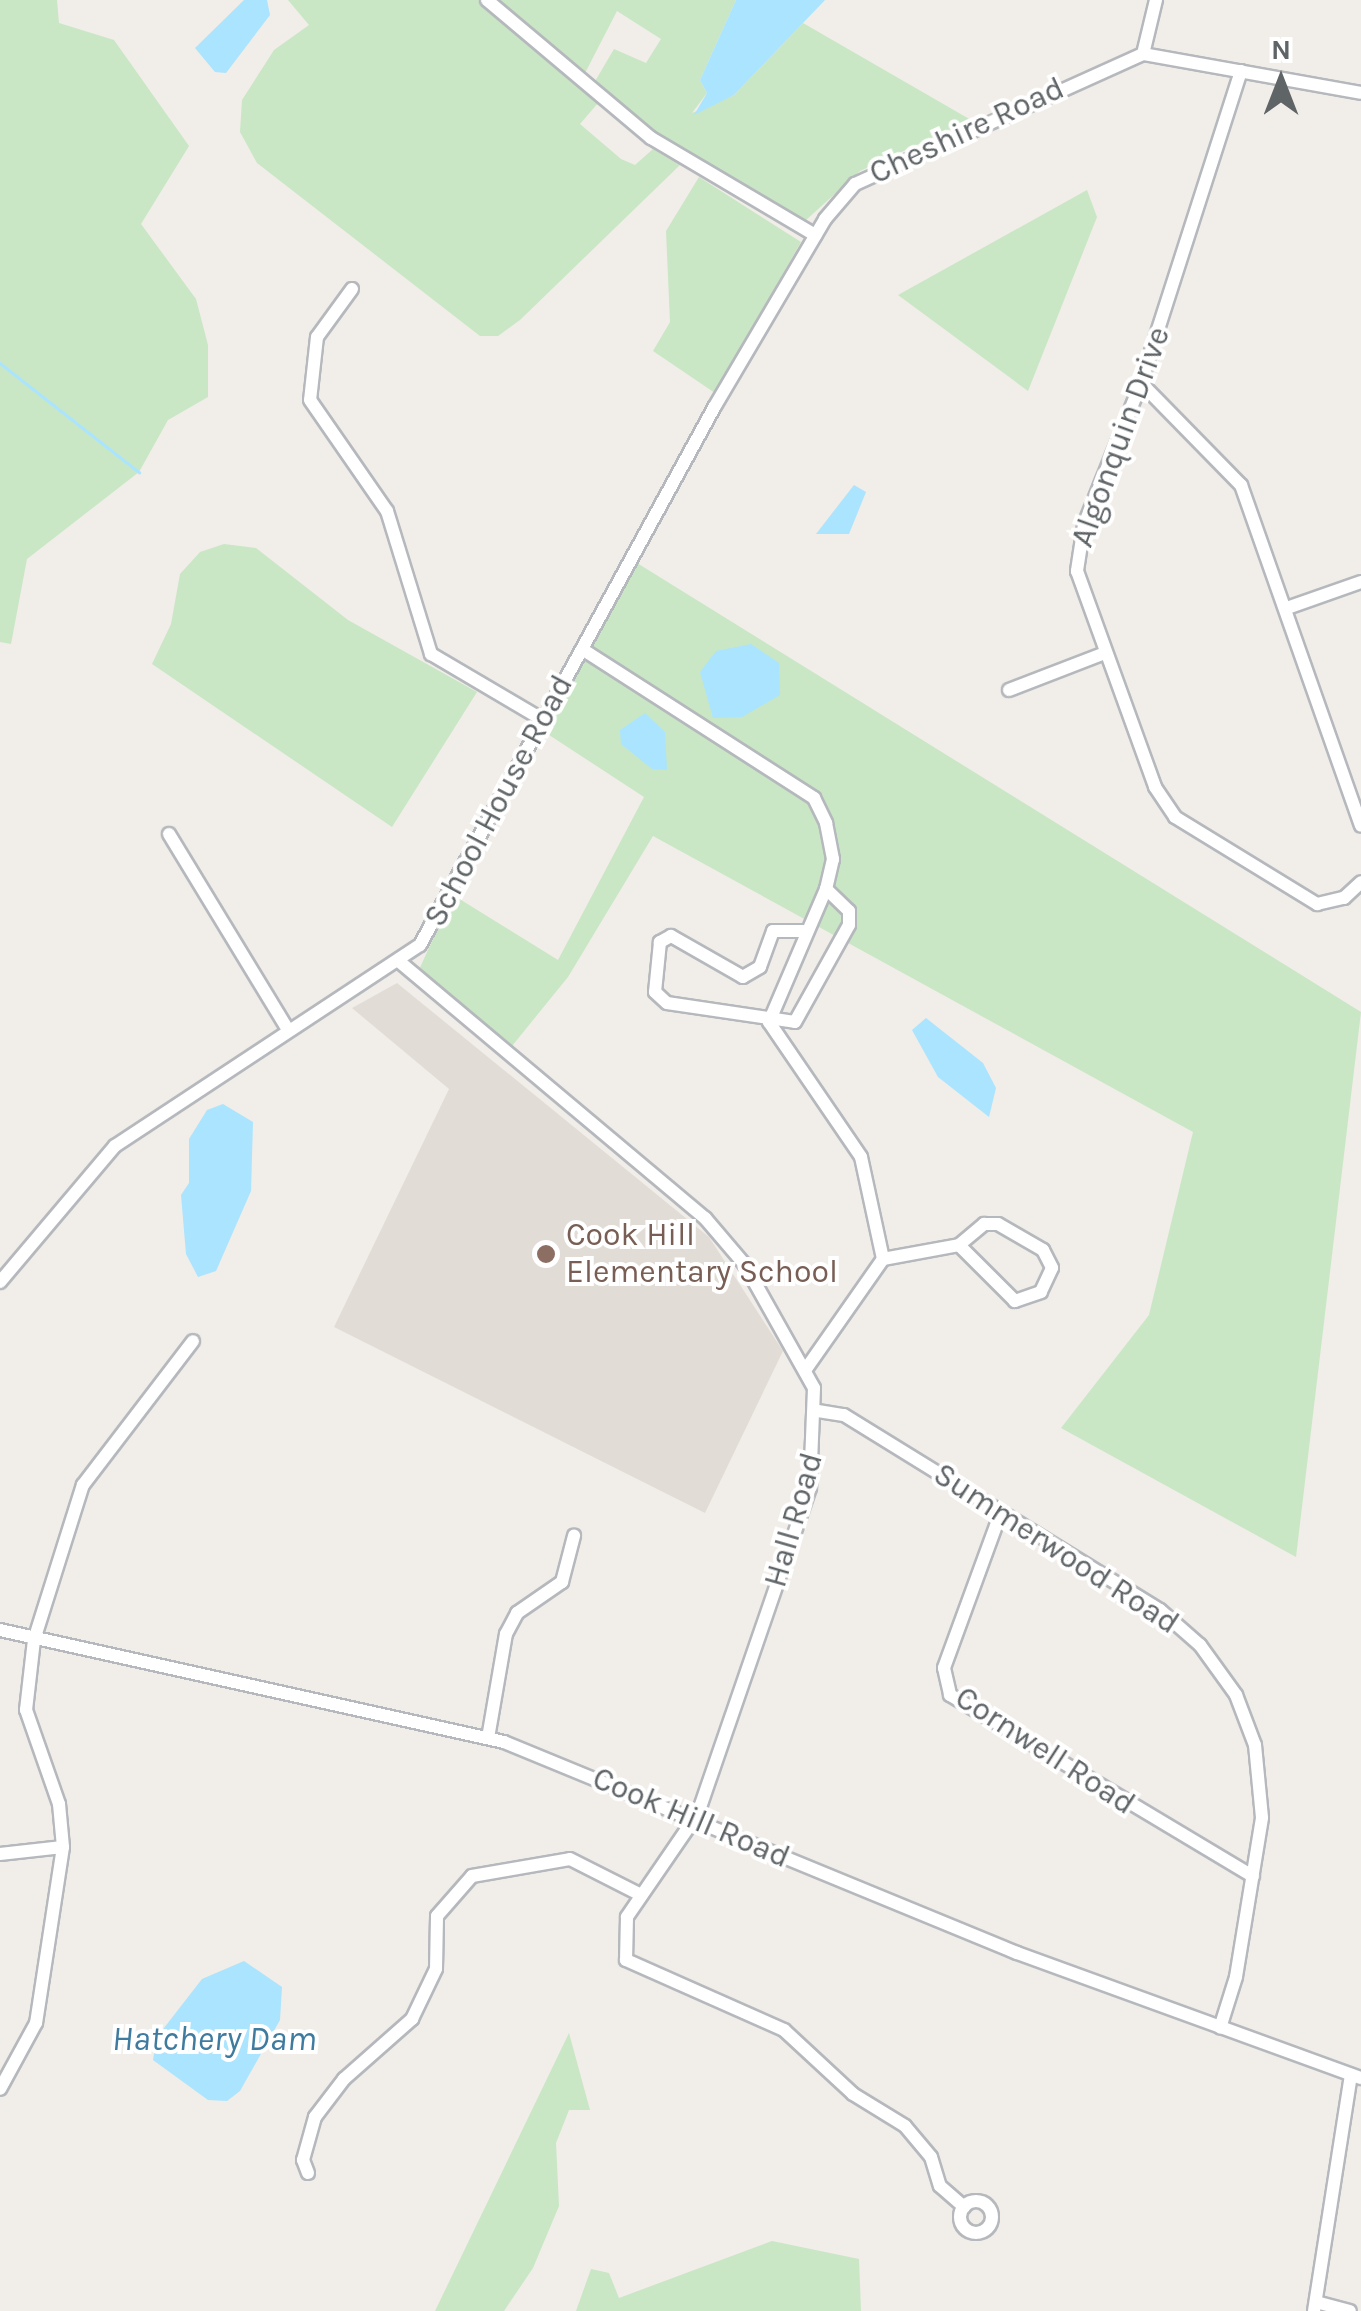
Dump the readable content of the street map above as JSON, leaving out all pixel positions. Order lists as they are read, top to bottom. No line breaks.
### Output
{"streets":{"street":["Cheshire Road","Algonquin Drive","School House Road","Hall Road","Summerwood Road","Cornwell Road","Cook Hill Road"]},"crossings":[["Cheshire Road","School House Road"],["School House Road","Hall Road"],["Hall Road","Summerwood Road"],["Hall Road","Cook Hill Road"],["Summerwood Road","Cornwell Road"],["Summerwood Road","Cook Hill Road"]],"water":["Hatchery Dam"],"places":["Cook Hill Elementary School"],"north":"top"}
